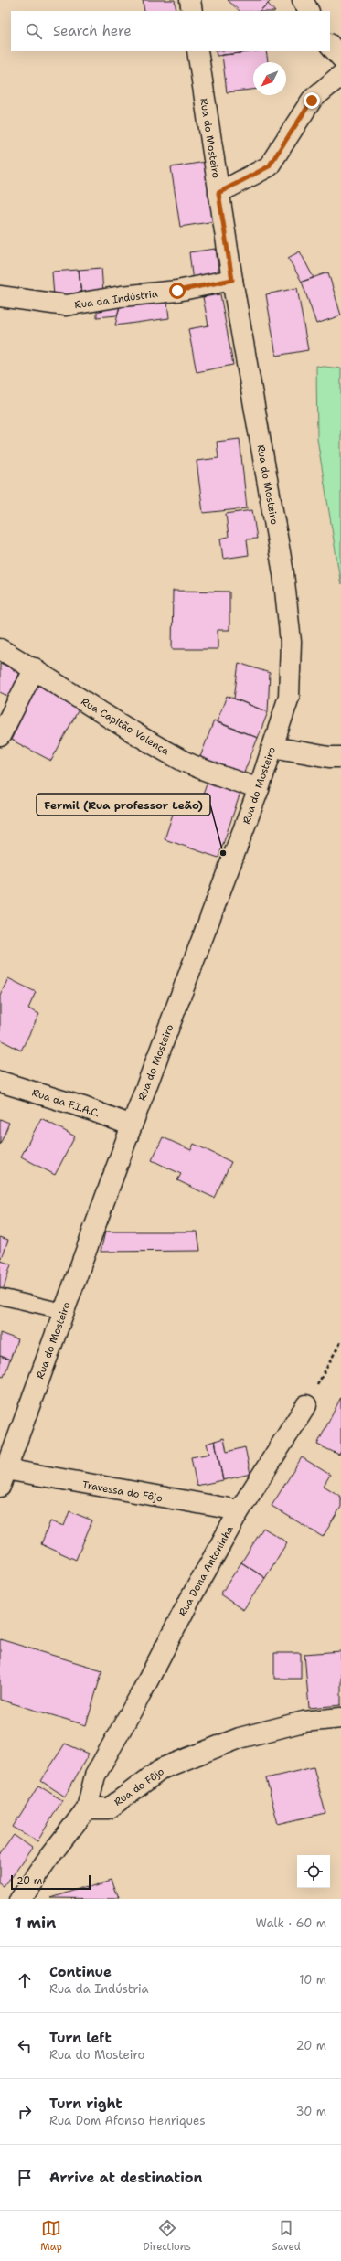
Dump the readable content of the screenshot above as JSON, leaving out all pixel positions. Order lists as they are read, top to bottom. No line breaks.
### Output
{"streets":{"street":["Rua do Mosteiro","Rua da Indústria","Rua Capitão Valença","Rua da F.I.A.C.","Travessa do Fôjo","Rua Dona Antoninha","Rua do Fôjo"]},"crossings":[["Rua do Mosteiro","Rua da Indústria"],["Rua do Mosteiro","Rua Capitão Valença"],["Rua do Mosteiro","Rua da F.I.A.C."],["Rua do Mosteiro","Travessa do Fôjo"],["Travessa do Fôjo","Rua Dona Antoninha"],["Rua Dona Antoninha","Rua do Fôjo"]],"places":["Fermil (Rua professor Leão)"],"scale_bar":"20 m","north":"bottom left","page":{"search":"Search here","scale":"20 m","heading":["1 min","Walk · 60 m"],"list":[["Continue","Rua da Indústria","10 m"],["Turn left","Rua do Mosteiro","20 m"],["Turn right","Rua Dom Afonso Henriques","30 m"],"Arrive at destination"],"nav":["Map","Directions","Saved"]}}
